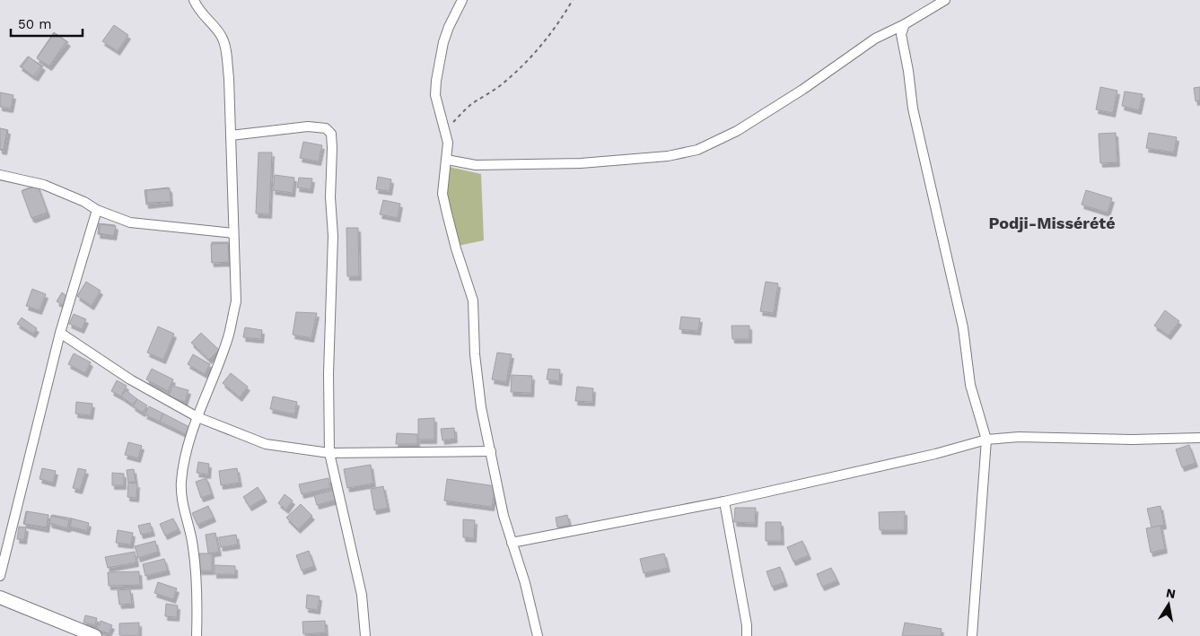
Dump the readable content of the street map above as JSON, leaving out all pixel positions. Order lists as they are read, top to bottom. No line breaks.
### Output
{"districts":["Podji-Missérété"],"scale_bar":"50 m","north":"top"}
